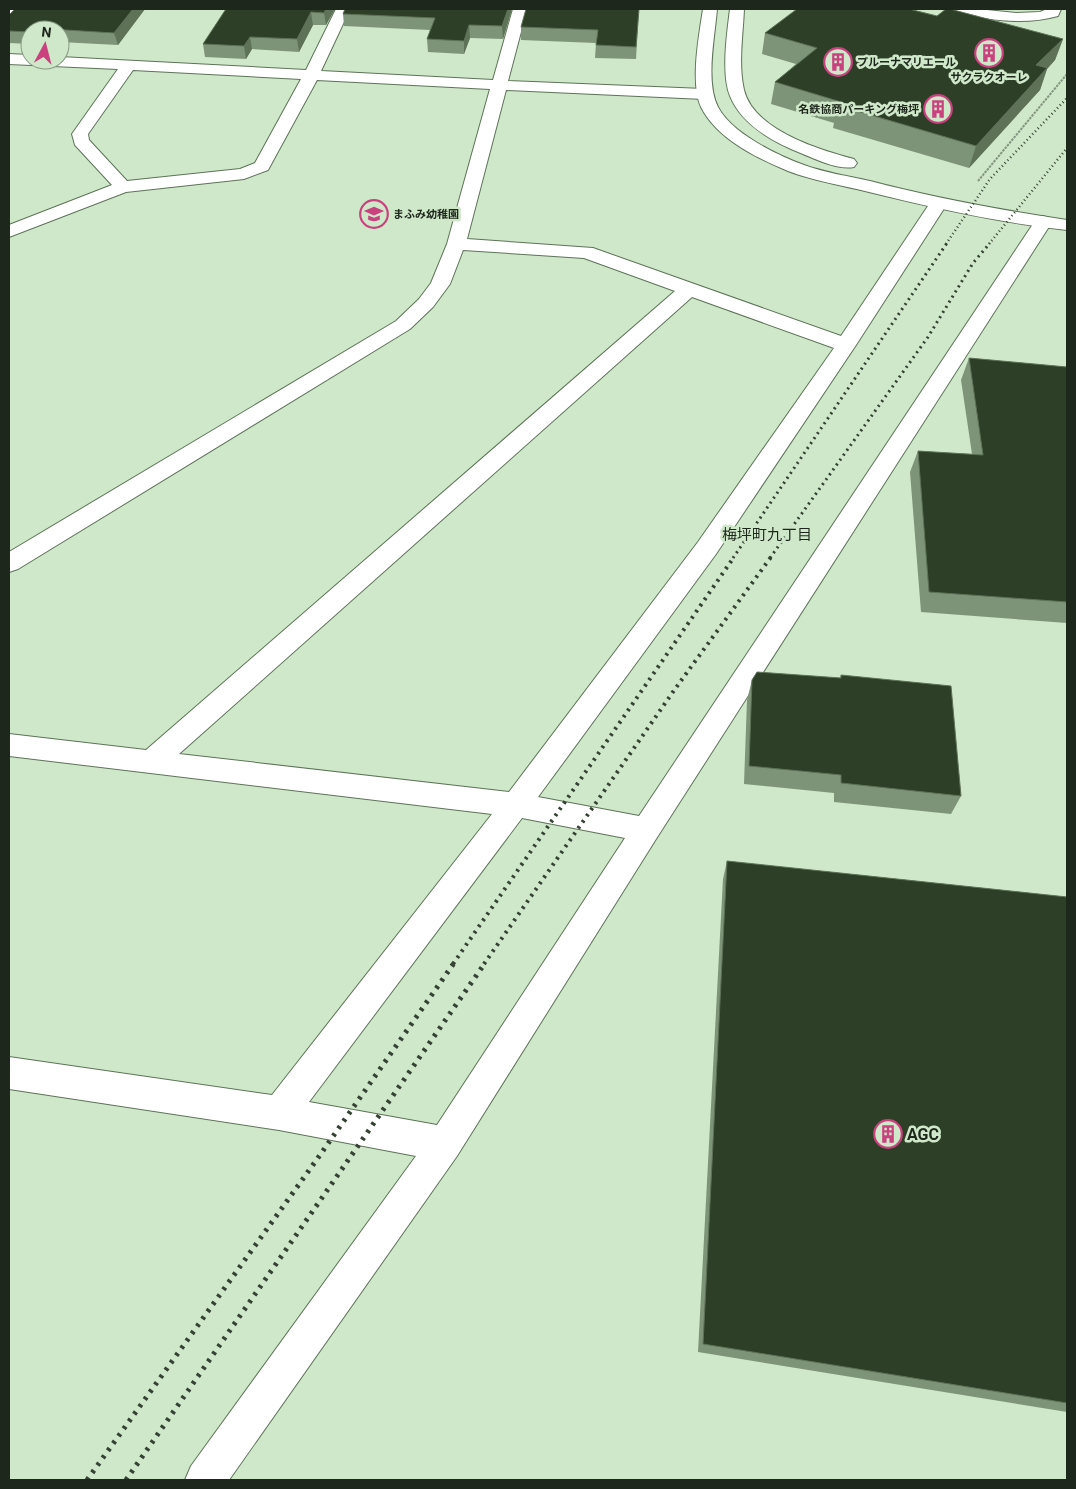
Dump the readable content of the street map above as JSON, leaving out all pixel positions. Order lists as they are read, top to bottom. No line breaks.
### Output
{"districts":["梅坪町九丁目"],"places":{"building":["サクラクオーレ","プルーナマリエール","名鉄協商パーキング梅坪","AGC"],"school or university":["まふみ幼稚園"]},"north":"top"}
